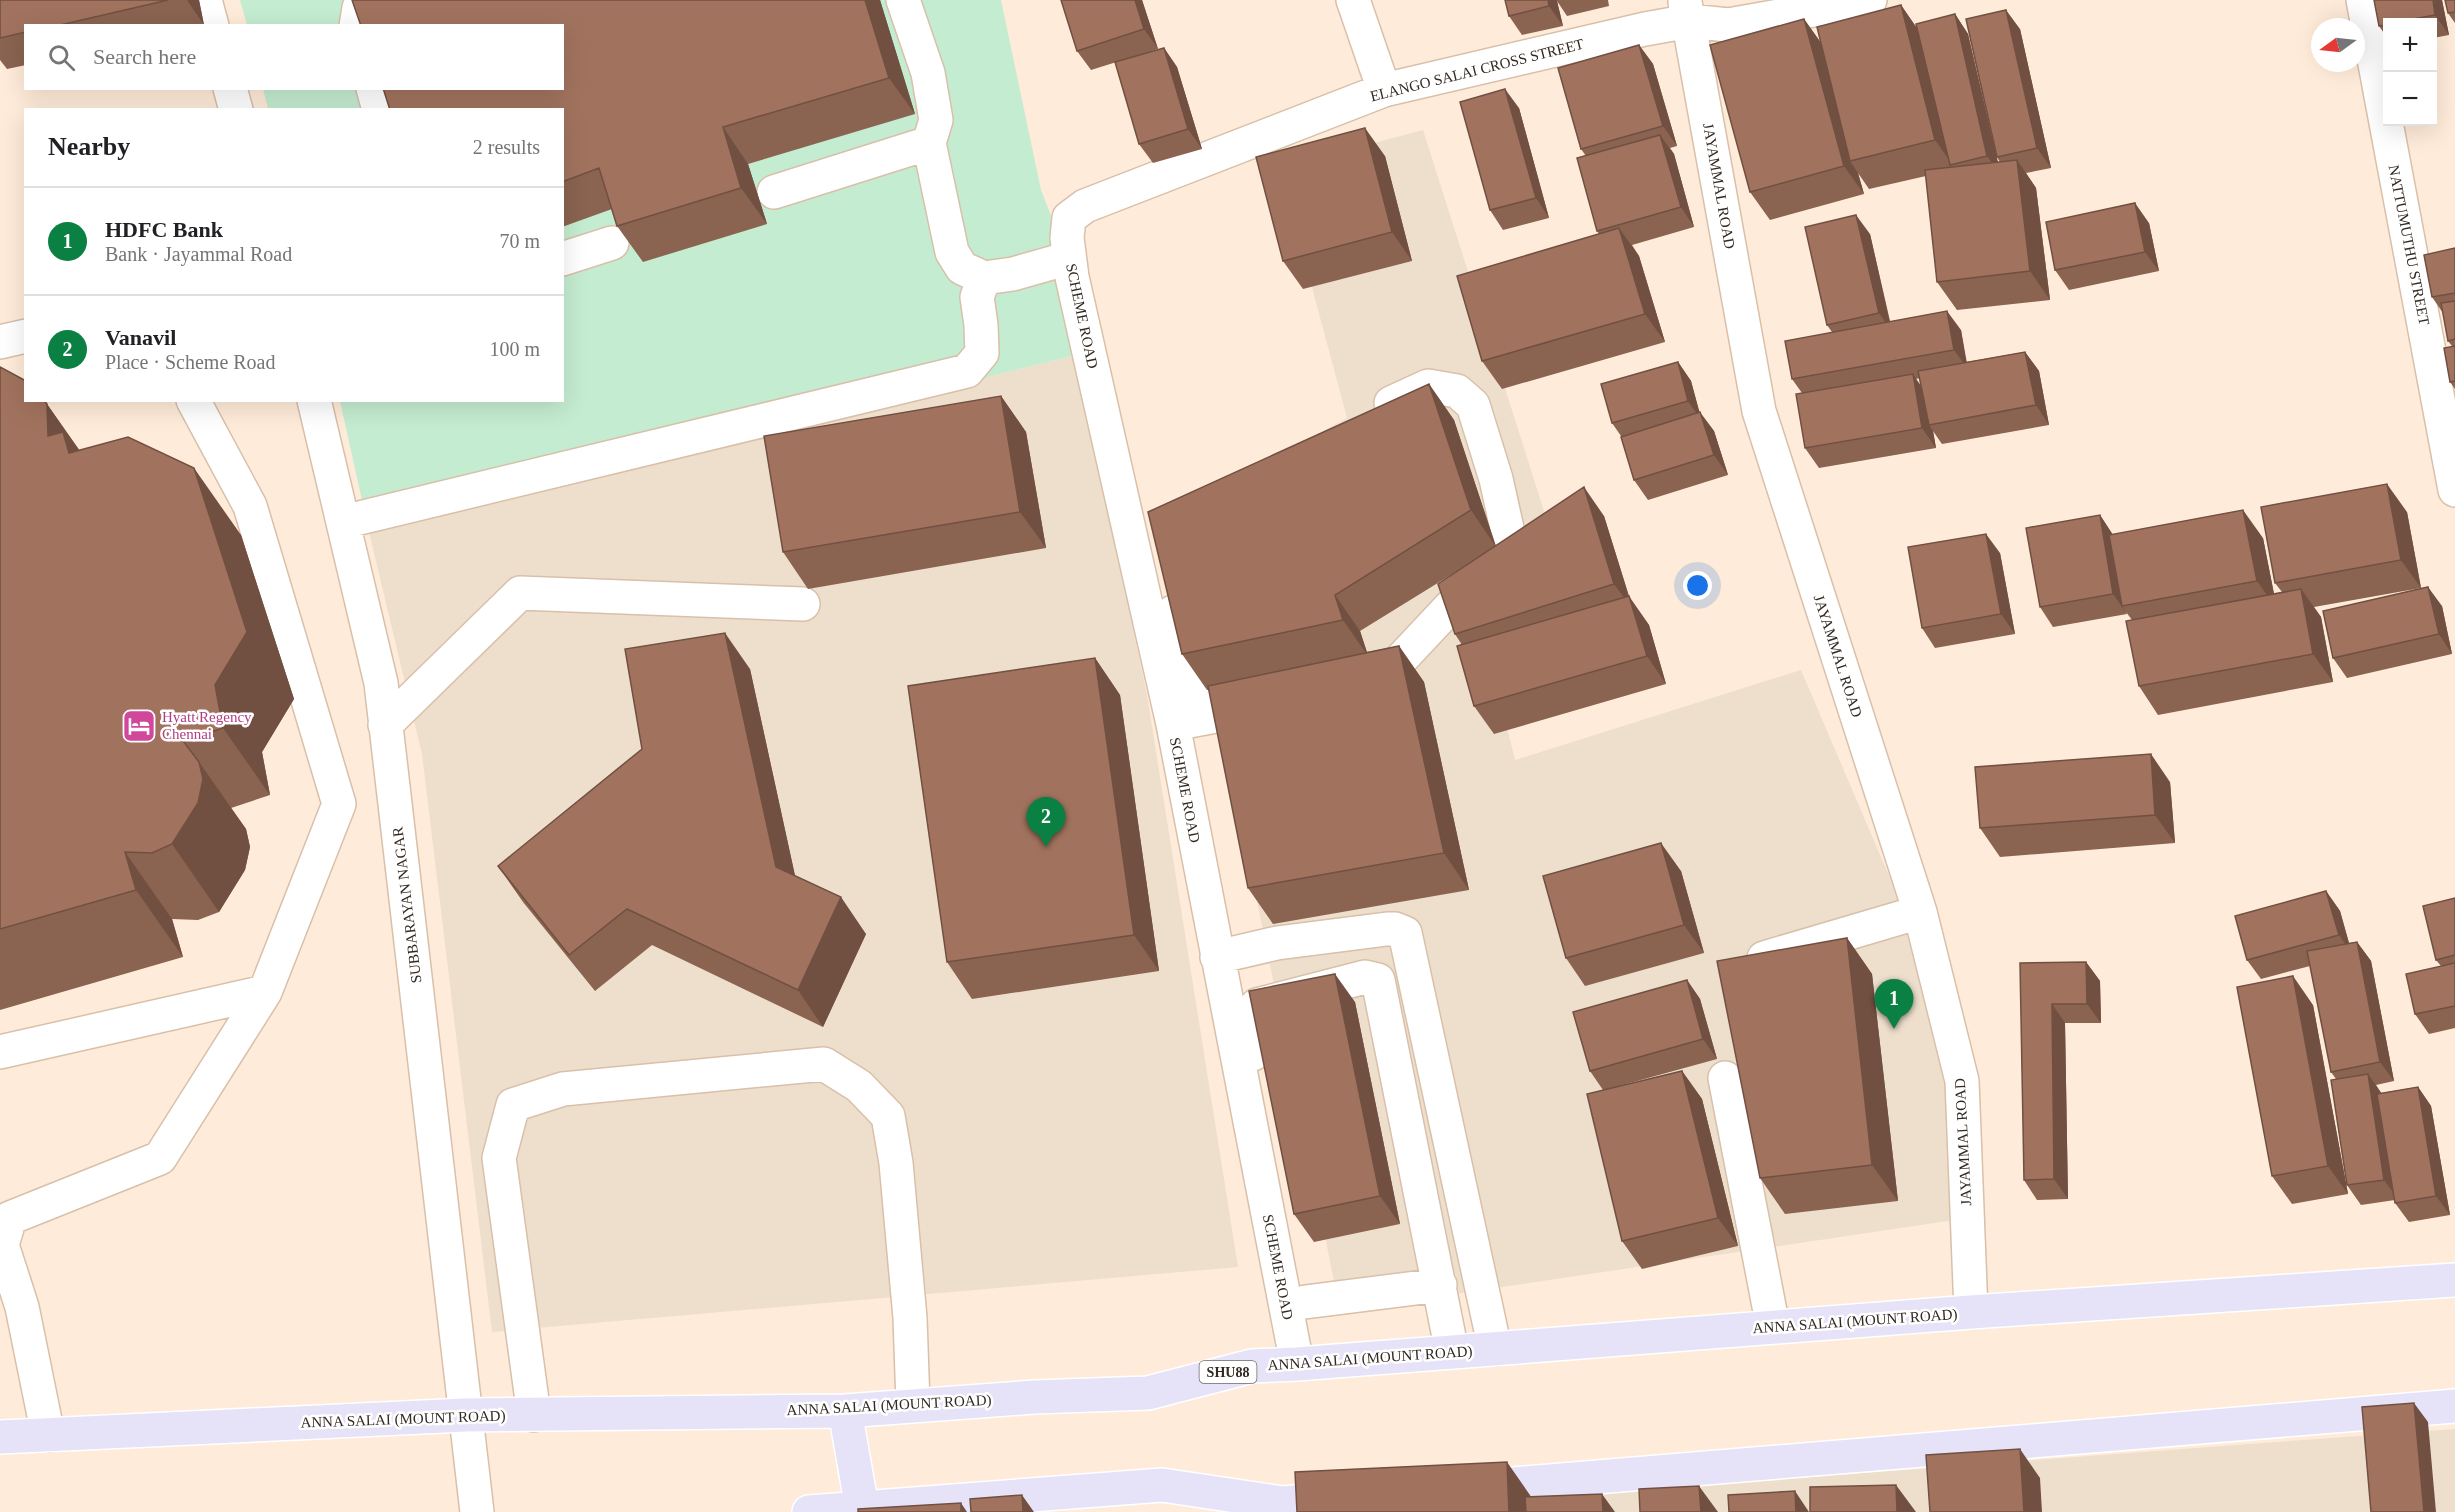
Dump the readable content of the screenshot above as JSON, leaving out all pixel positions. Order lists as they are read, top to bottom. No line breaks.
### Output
{"streets":{"main road":["ANNA SALAI (MOUNT ROAD)","SHU88"],"street":["ELANGO SALAI CROSS STREET","JAYAMMAL ROAD","NATTUMUTHU STREET","SCHEME ROAD","SUBBARAYAN NAGAR"]},"crossings":[["ELANGO SALAI CROSS STREET","JAYAMMAL ROAD"],["ELANGO SALAI CROSS STREET","SCHEME ROAD"],["JAYAMMAL ROAD","ANNA SALAI (MOUNT ROAD)"],["SCHEME ROAD","ANNA SALAI (MOUNT ROAD)"],["SUBBARAYAN NAGAR","ANNA SALAI (MOUNT ROAD)"]],"places":{"hotel":["Hyatt Regency Chennai"]},"north":"left","page":{"map_buttons":["+","−"],"search":"Search here","heading":["Nearby","2 results"],"list":[{"mark":"1","name":"HDFC Bank","note":"Bank · Jayammal Road","value":"70 m"},{"mark":"2","name":"Vanavil","note":"Place · Scheme Road","value":"100 m"}],"pins":["2","1"]}}
